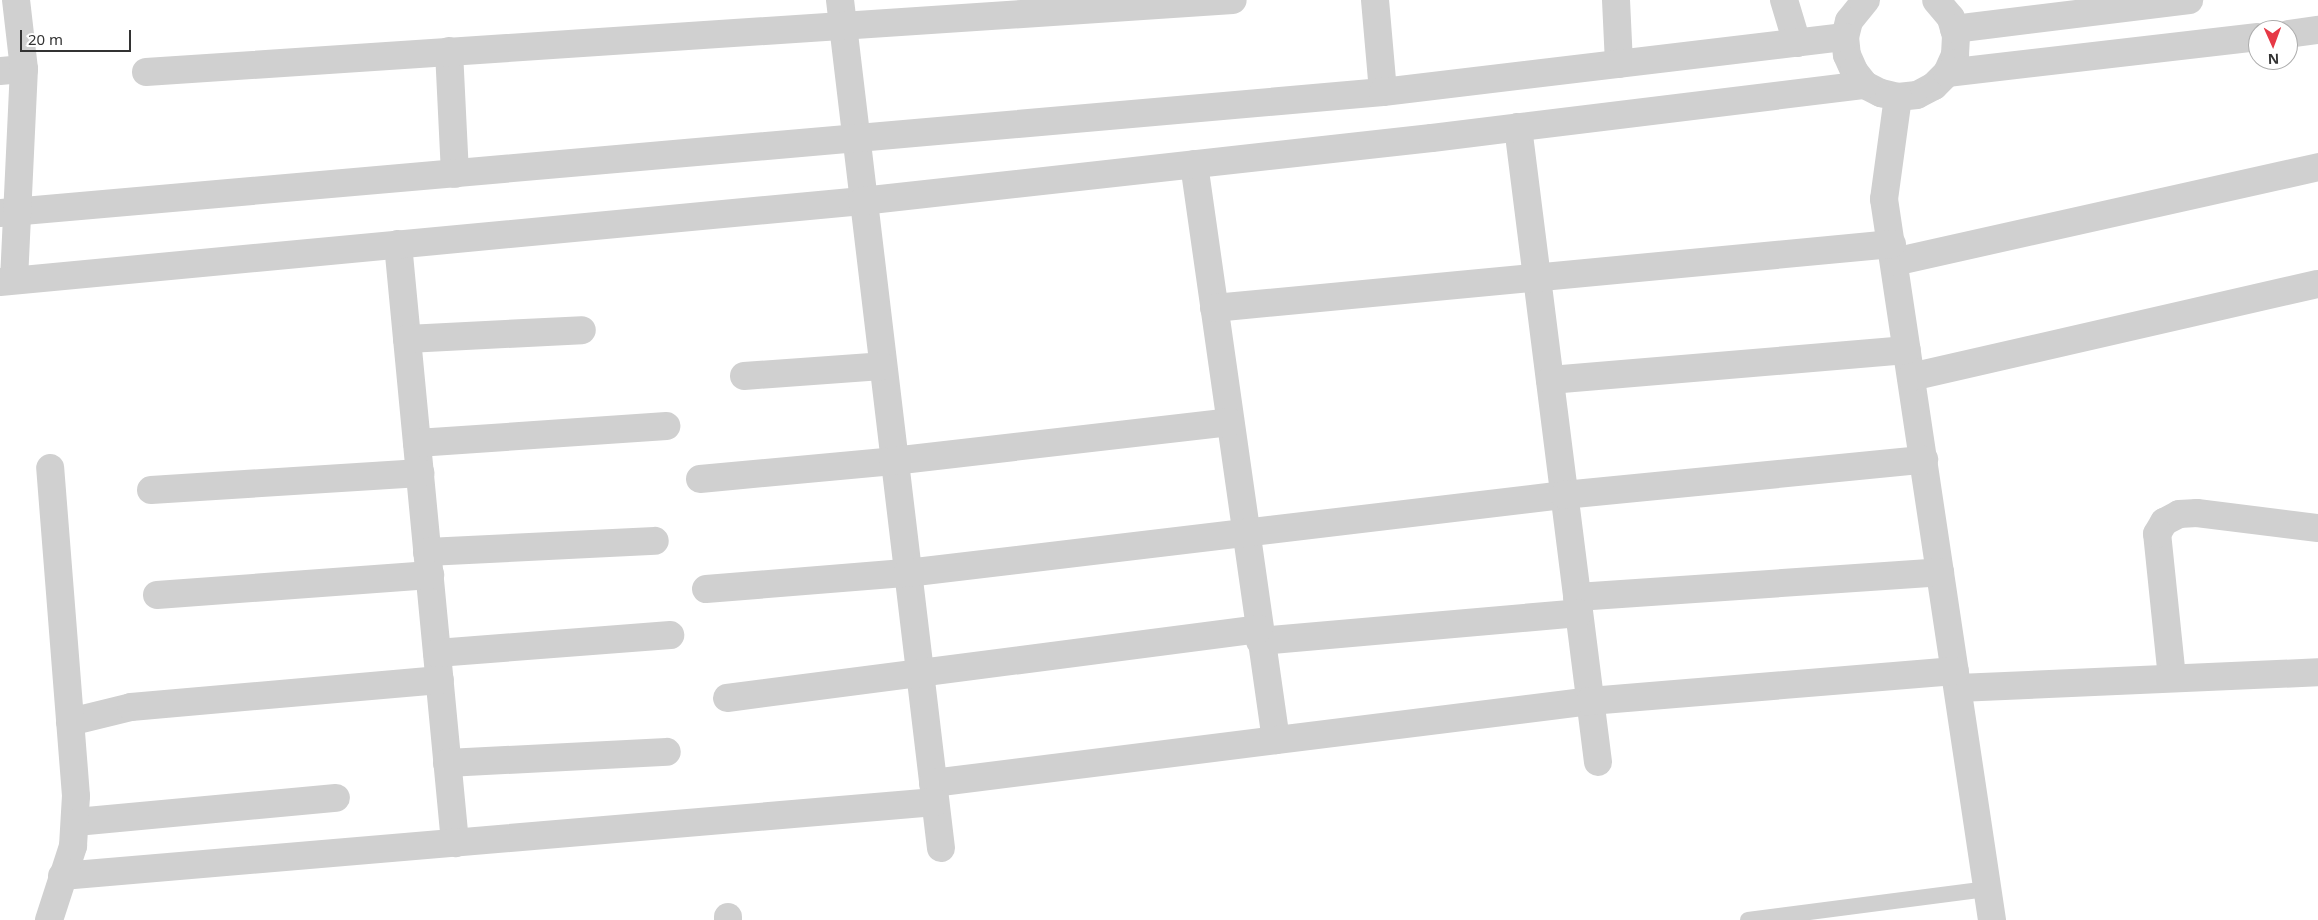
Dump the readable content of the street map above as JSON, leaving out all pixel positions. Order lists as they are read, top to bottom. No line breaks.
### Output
{"scale_bar":"20 m","north":"bottom"}
